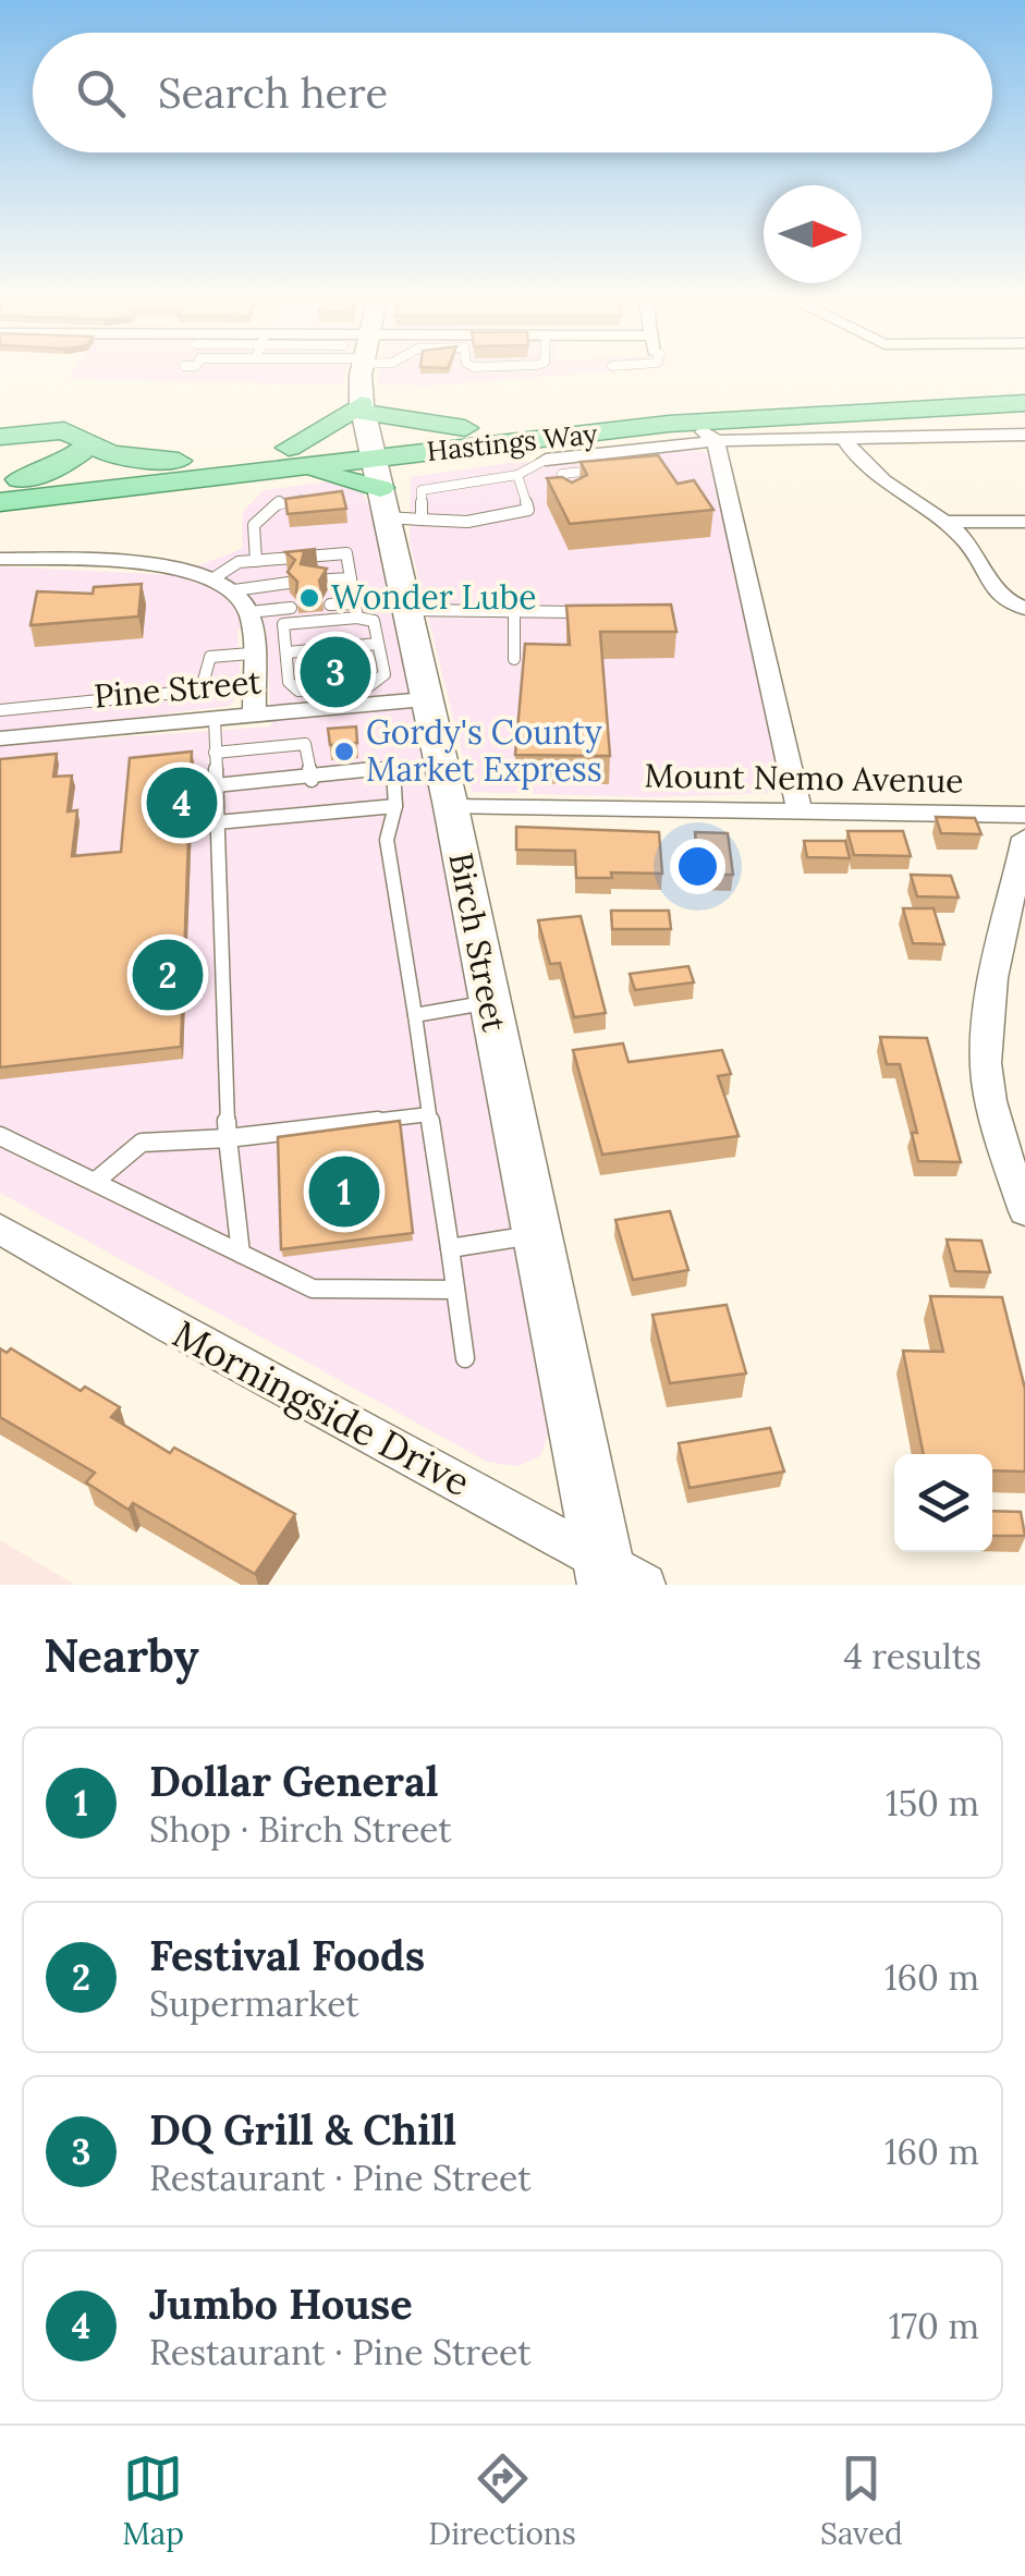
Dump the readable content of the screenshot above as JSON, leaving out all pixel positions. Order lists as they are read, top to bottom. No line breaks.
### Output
{"streets":{"main road":["Hastings Way","Birch Street"],"street":["Pine Street","Mount Nemo Avenue","Morningside Drive"]},"crossings":[["Hastings Way","Birch Street"],["Pine Street","Birch Street"],["Mount Nemo Avenue","Birch Street"],["Birch Street","Morningside Drive"]],"places":["Wonder Lube","Gordy's County Market Express"],"north":"right","page":{"search":"Search here","pins":["3","4","2","1"],"heading":["Nearby","4 results"],"list":[{"mark":"1","name":"Dollar General","note":"Shop · Birch Street","value":"150 m"},{"mark":"2","name":"Festival Foods","note":"Supermarket","value":"160 m"},{"mark":"3","name":"DQ Grill & Chill","note":"Restaurant · Pine Street","value":"160 m"},{"mark":"4","name":"Jumbo House","note":"Restaurant · Pine Street","value":"170 m"}],"nav":["Map","Directions","Saved"]}}
